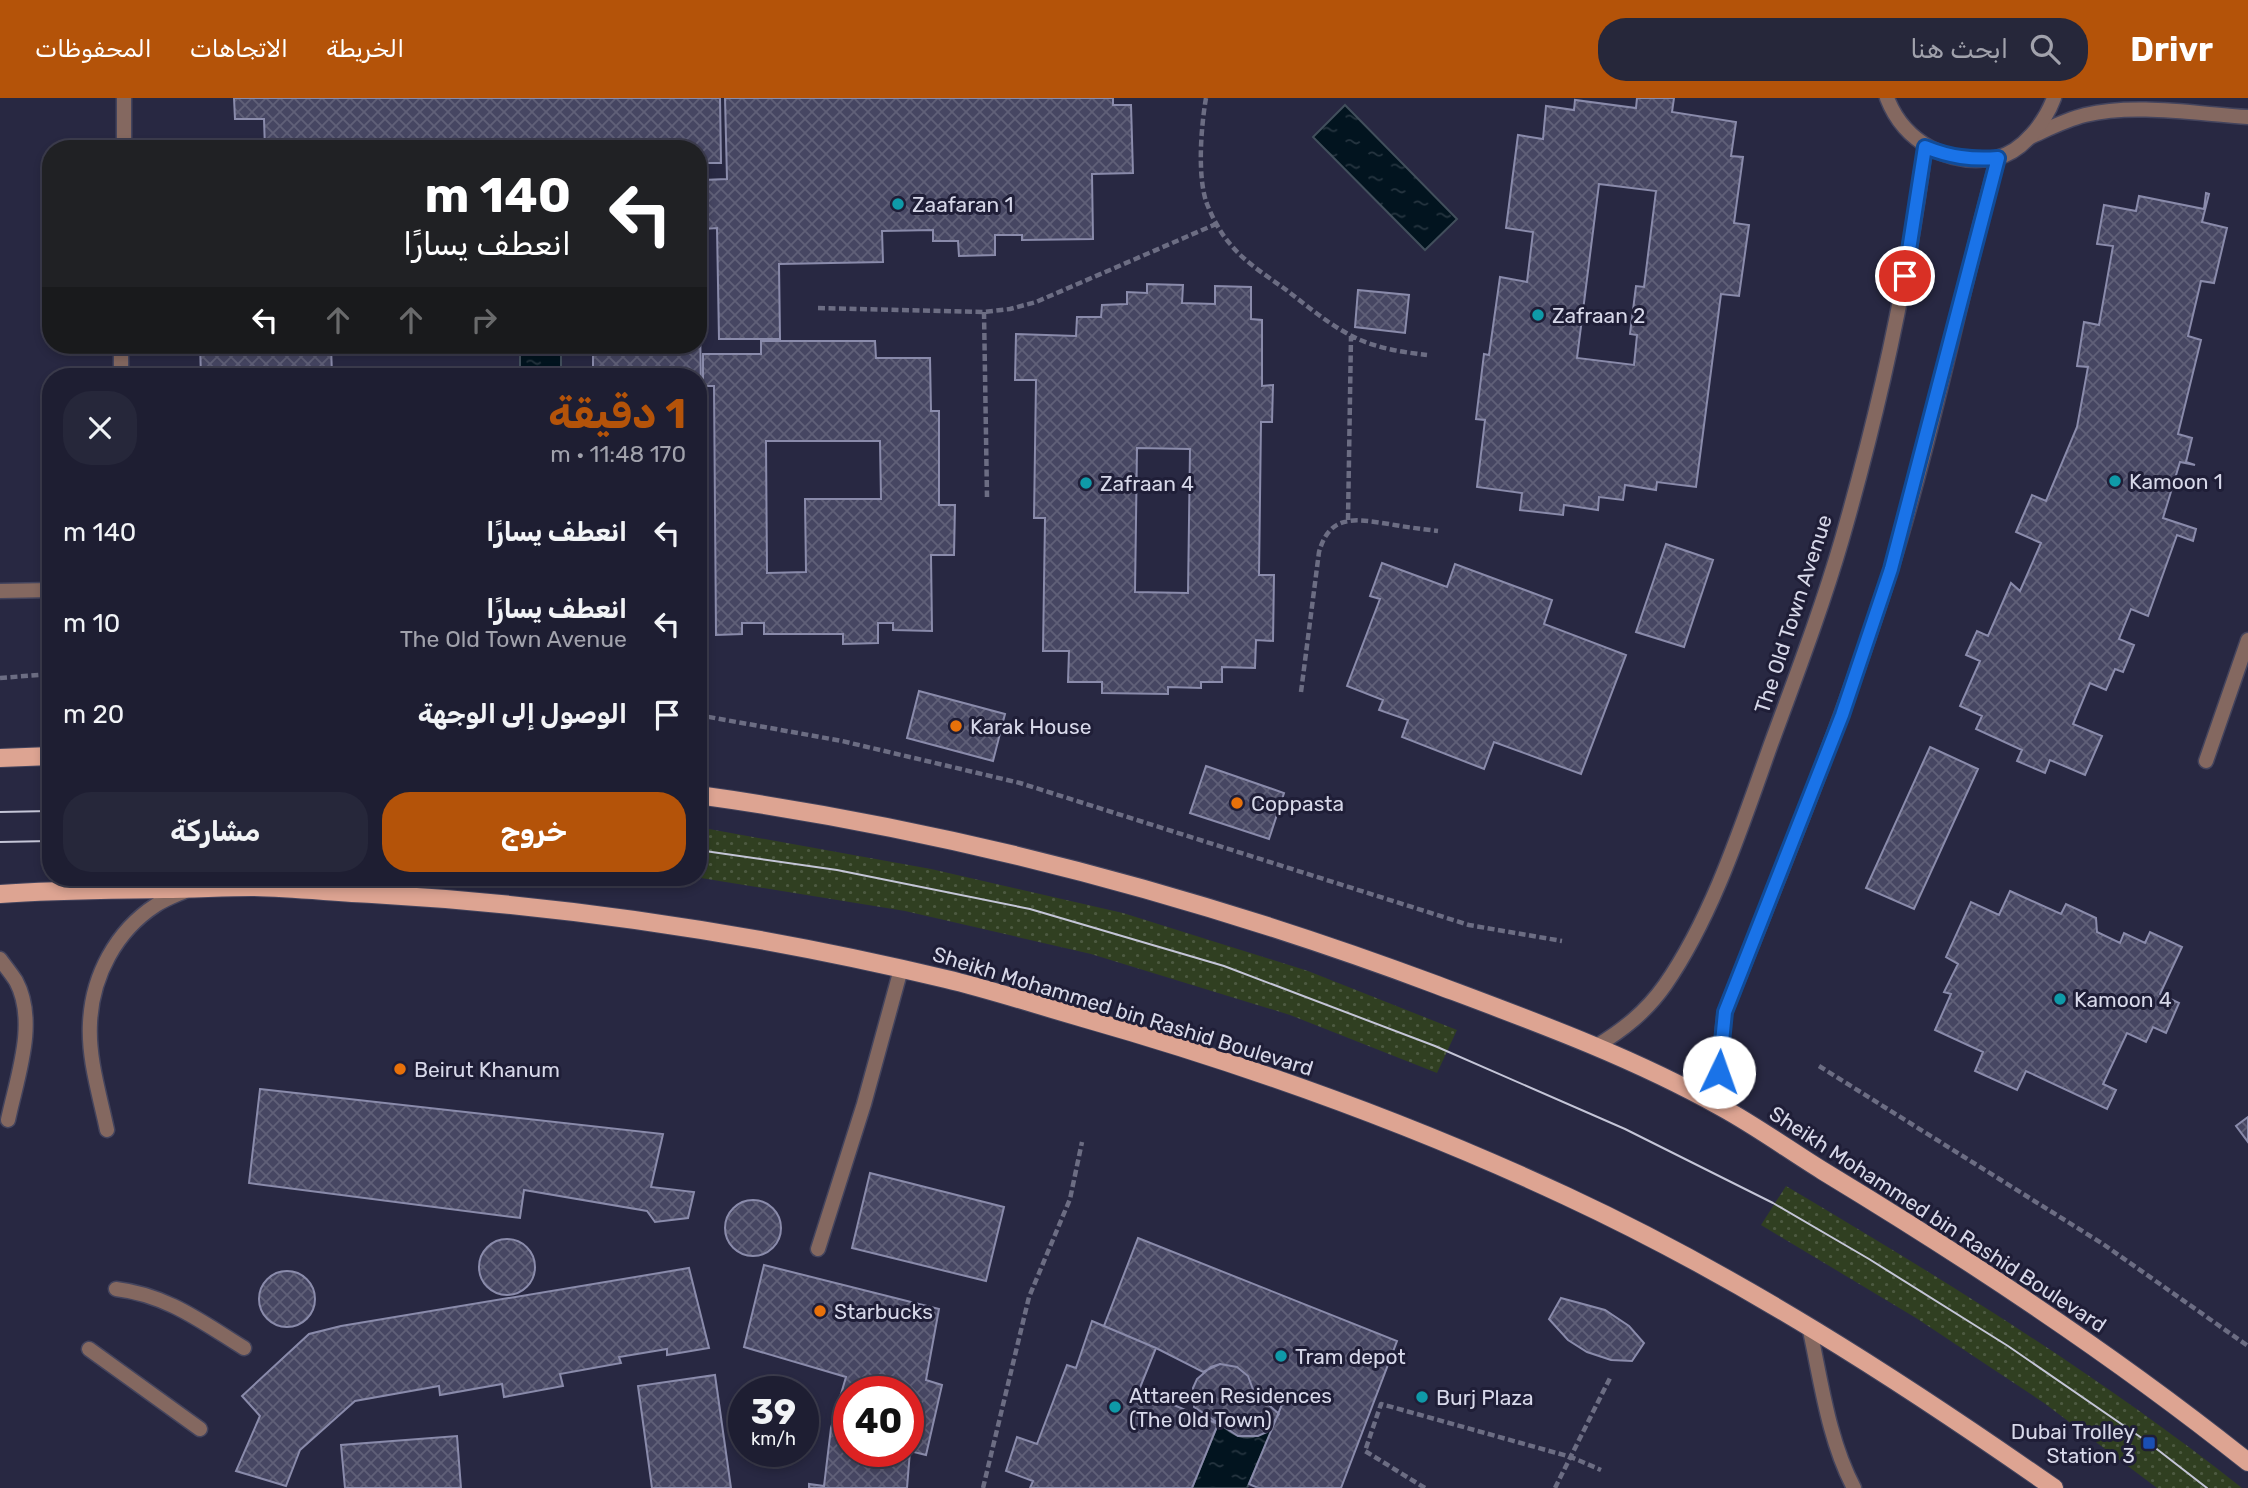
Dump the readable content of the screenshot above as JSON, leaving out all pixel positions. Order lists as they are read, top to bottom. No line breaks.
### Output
{"streets":{"main road":["Sheikh Mohammed bin Rashid Boulevard"],"street":["The Old Town Avenue"]},"crossings":[["The Old Town Avenue","Sheikh Mohammed bin Rashid Boulevard"]],"places":{"other":["Zaafaran 1","Zafraan 2","Kamoon 1","Zafraan 4","Karak House","Coppasta","Kamoon 4","Beirut Khanum","Starbucks","Tram depot","Burj Plaza","Attareen Residences (The Old Town)"],"transit":["Dubai Trolley Station 3"]},"page":{"header":"Drivr","search":"ابحث هنا","nav":["الخريطة","الاتجاهات","المحفوظات"],"turn":["140 m","انعطف يسارًا"],"heading":["1 دقيقة","170 m · 11:48"],"list":[{"name":"انعطف يسارًا","value":"140 m"},{"name":"انعطف يسارًا","note":"The Old Town Avenue","value":"10 m"},{"name":"الوصول إلى الوجهة","value":"20 m"}],"buttons":["خروج","مشاركة"],"speed":"39 km/h","limit":"40"}}
